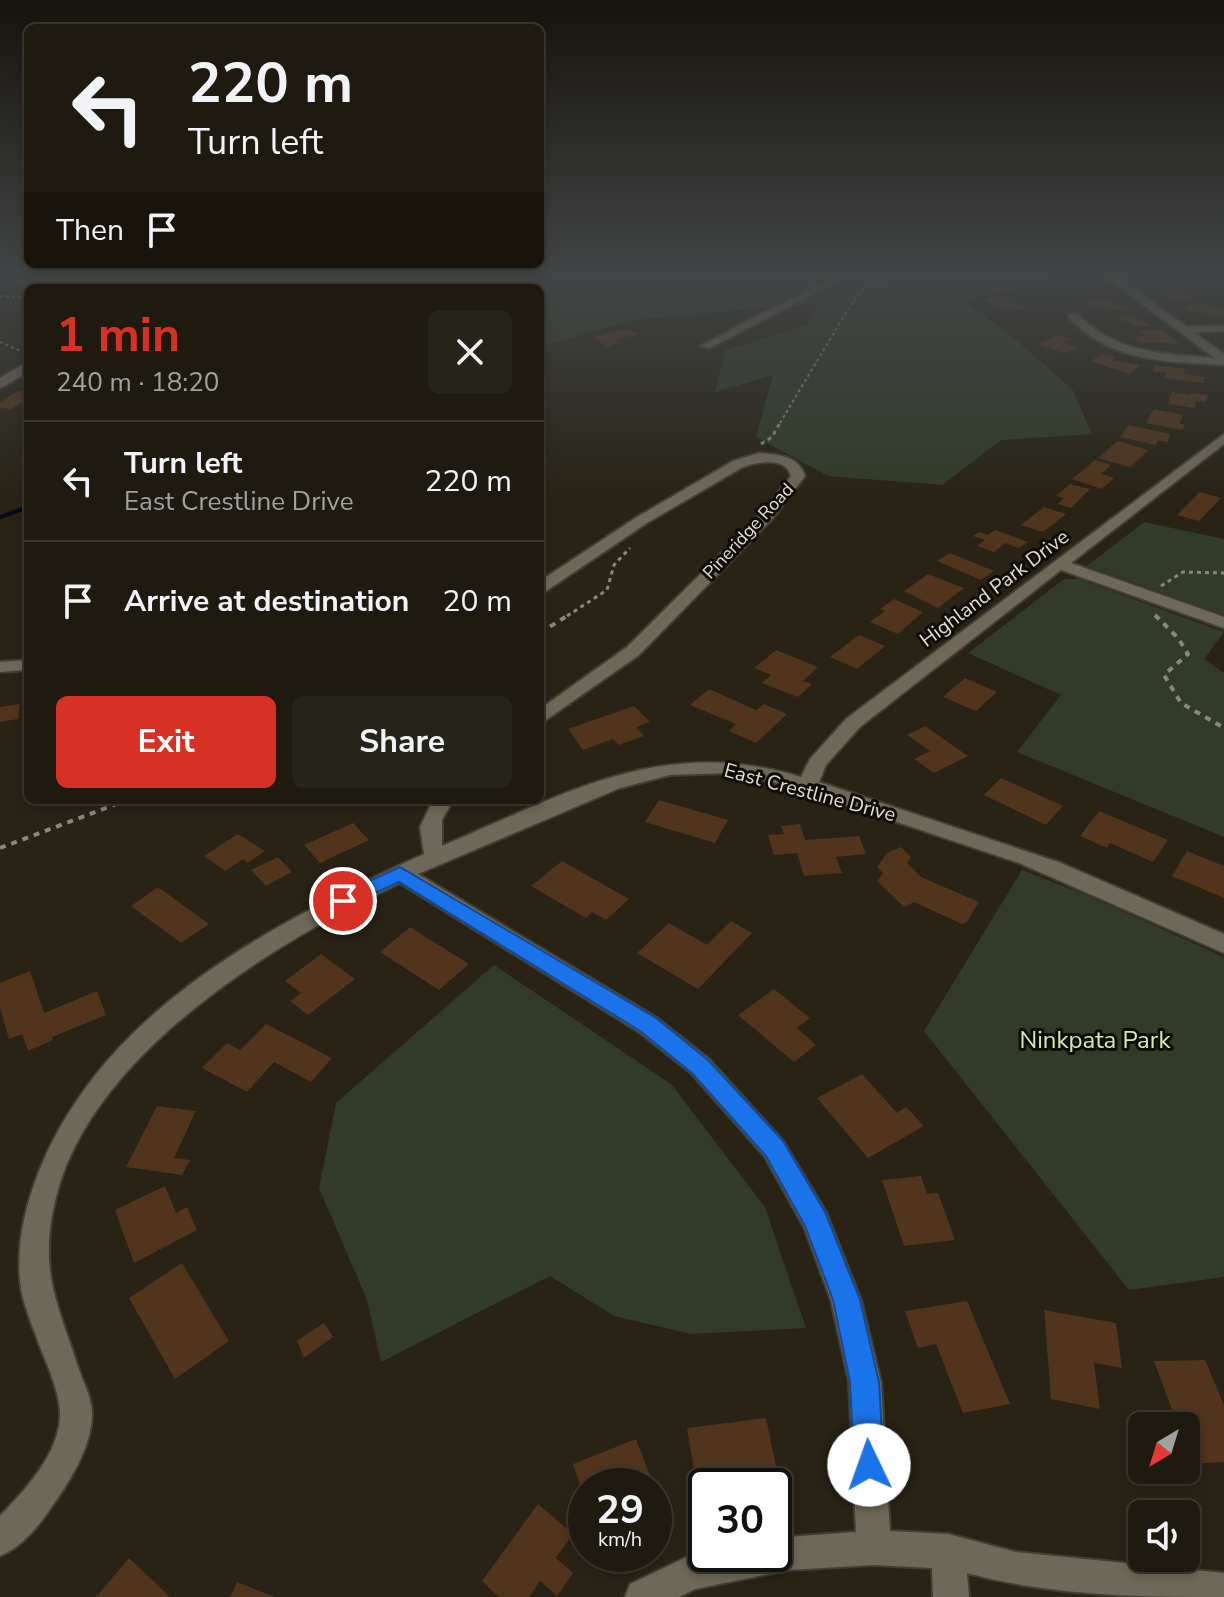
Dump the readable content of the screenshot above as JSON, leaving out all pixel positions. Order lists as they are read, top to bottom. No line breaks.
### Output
{"streets":{"street":["Pineridge Road","Highland Park Drive","East Crestline Drive"]},"crossings":[["Highland Park Drive","East Crestline Drive"]],"parks":["Ninkpata Park"],"north":"bottom left","page":{"turn":["220 m","Turn left"],"then":"Then","heading":["1 min","240 m · 18:20"],"list":[{"name":"Turn left","note":"East Crestline Drive","value":"220 m"},{"name":"Arrive at destination","value":"20 m"}],"buttons":["Exit","Share"],"speed":"29 km/h","limit":"30"}}
